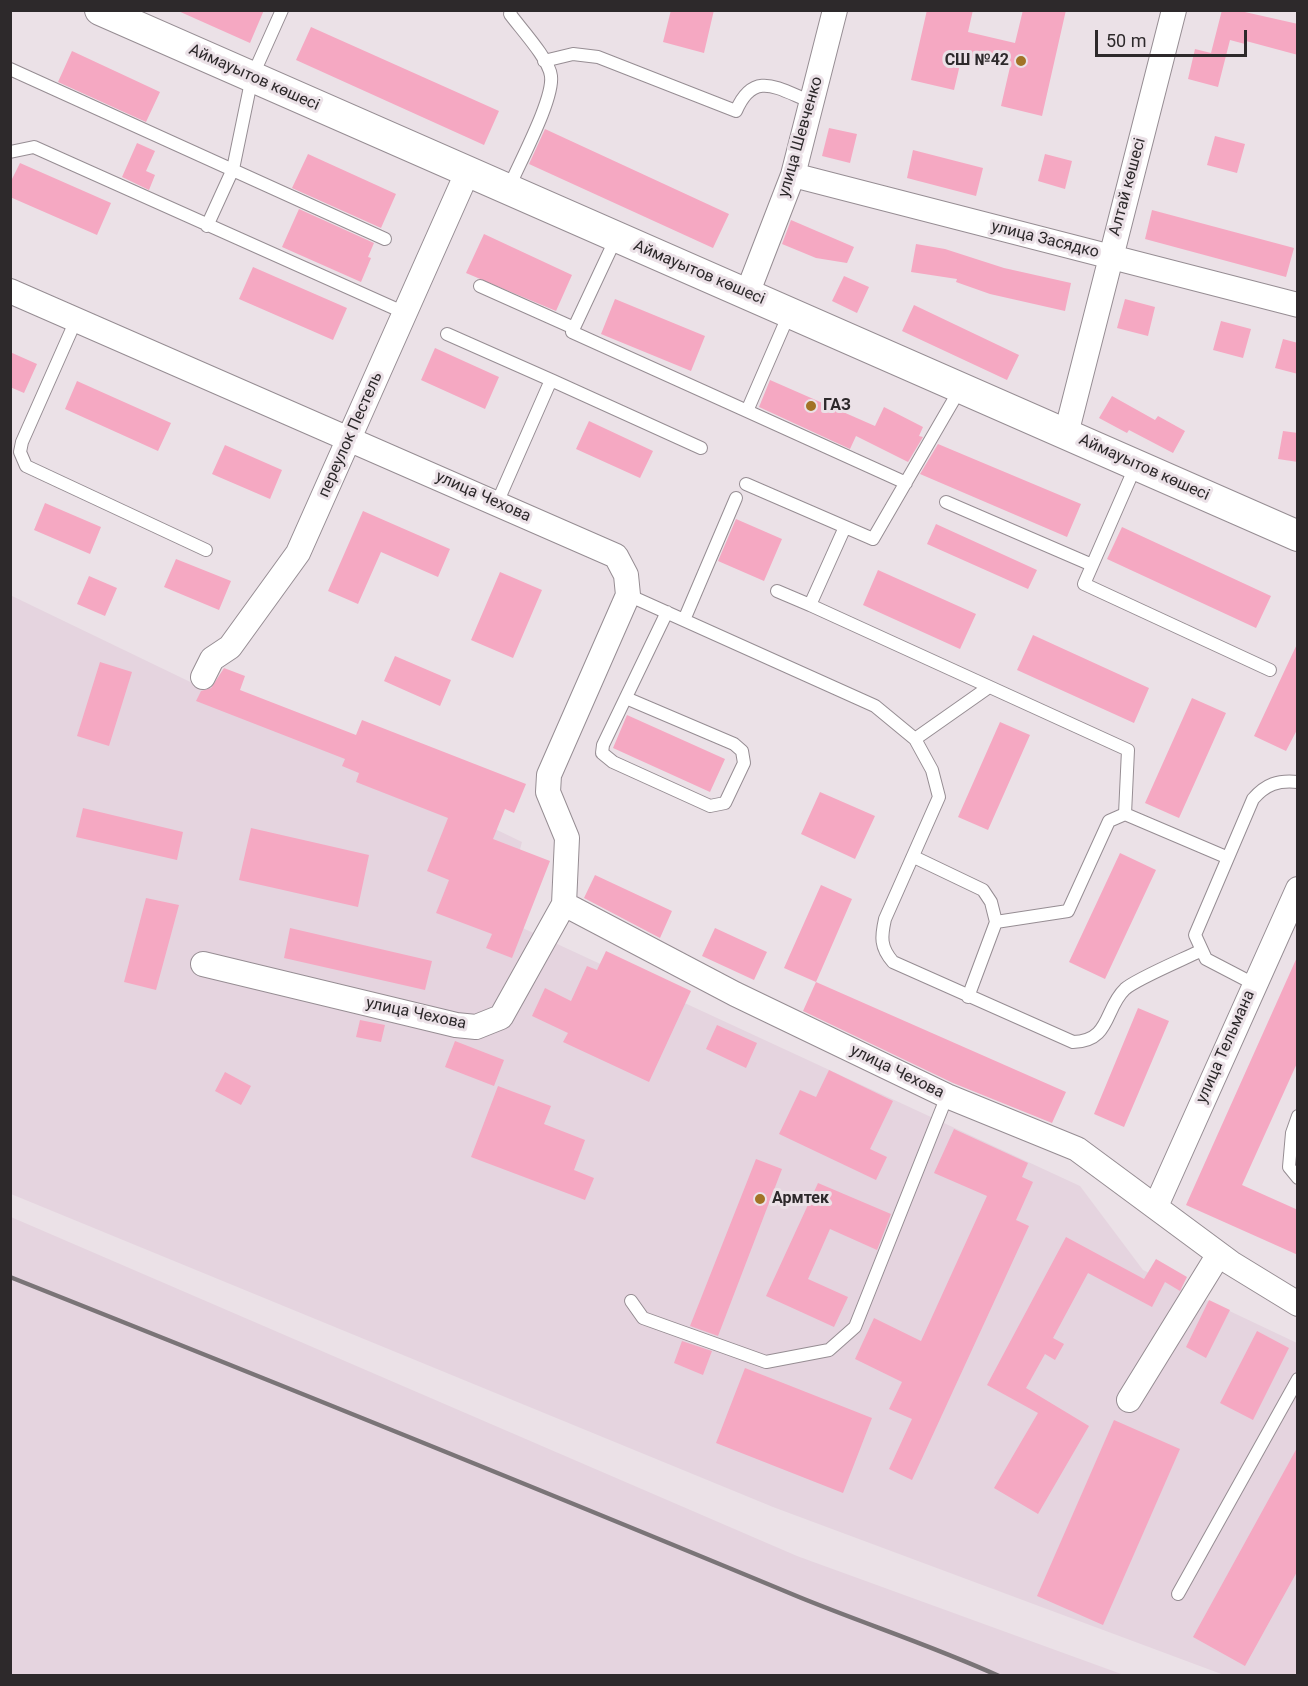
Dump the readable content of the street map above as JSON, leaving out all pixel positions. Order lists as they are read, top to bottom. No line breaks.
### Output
{"streets":{"street":["Аймауытов көшесі","улица Шевченко","Алтай көшесі","улица Засядко","переулок Пестель","улица Чехова","улица Тельмана"]},"crossings":[["Аймауытов көшесі","улица Шевченко"],["Аймауытов көшесі","Алтай көшесі"],["Аймауытов көшесі","переулок Пестель"],["улица Шевченко","улица Засядко"],["Алтай көшесі","улица Засядко"],["переулок Пестель","улица Чехова"],["улица Чехова","улица Тельмана"]],"places":["СШ №42","ГАЗ","Армтек"],"scale_bar":"50 m"}
